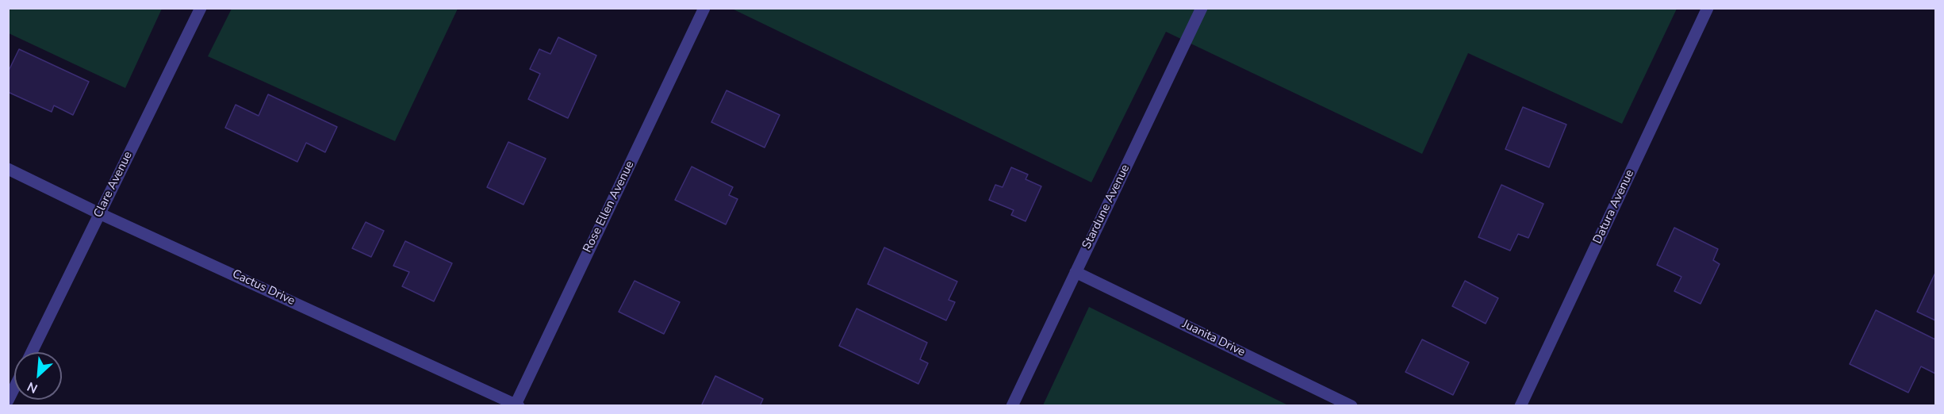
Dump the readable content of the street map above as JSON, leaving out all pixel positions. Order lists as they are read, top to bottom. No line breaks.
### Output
{"streets":{"street":["Clare Avenue","Rose Ellen Avenue","Stardune Avenue","Datura Avenue","Cactus Drive","Juanita Drive"]},"crossings":[["Clare Avenue","Cactus Drive"],["Rose Ellen Avenue","Cactus Drive"],["Stardune Avenue","Juanita Drive"]],"north":"bottom left"}
